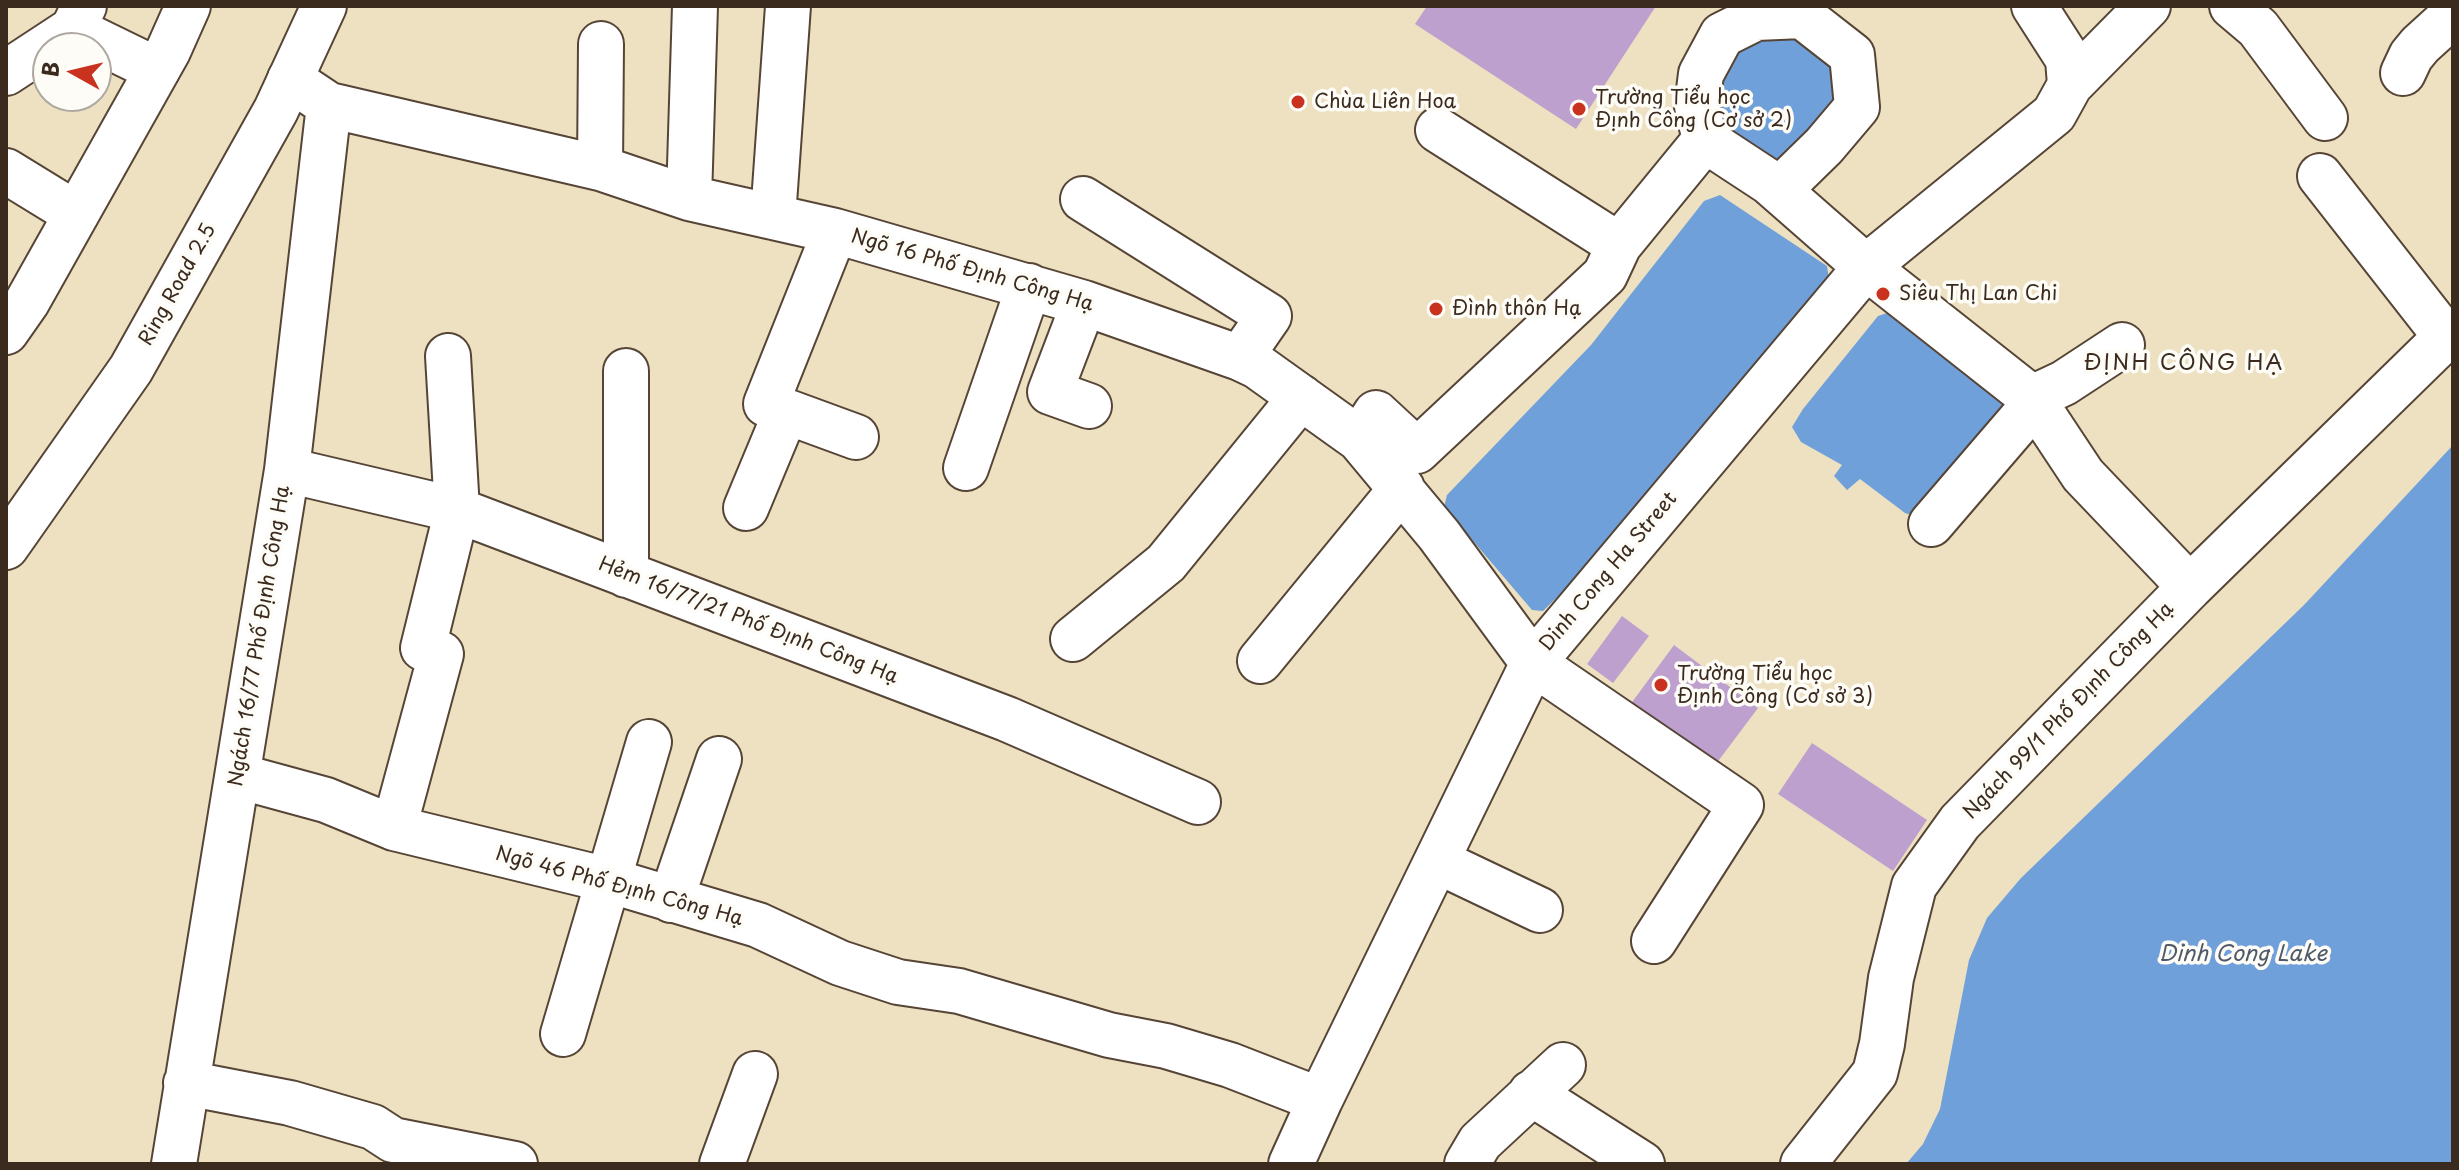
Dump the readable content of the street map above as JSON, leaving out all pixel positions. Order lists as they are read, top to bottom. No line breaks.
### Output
{"streets":{"street":["Ngõ 16 Phố Định Công Hạ","Ring Road 2.5","Dinh Cong Ha Street","Hẻm 16/77/21 Phố Định Công Hạ","Ngách 16/77 Phố Định Công Hạ","Ngách 99/1 Phố Định Công Hạ","Ngõ 46 Phố Định Công Hạ"]},"crossings":[["Ngõ 16 Phố Định Công Hạ","Ring Road 2.5"],["Ngõ 16 Phố Định Công Hạ","Dinh Cong Ha Street"],["Ngõ 16 Phố Định Công Hạ","Ngách 16/77 Phố Định Công Hạ"],["Dinh Cong Ha Street","Ngõ 46 Phố Định Công Hạ"],["Hẻm 16/77/21 Phố Định Công Hạ","Ngách 16/77 Phố Định Công Hạ"],["Ngách 16/77 Phố Định Công Hạ","Ngõ 46 Phố Định Công Hạ"]],"districts":["ĐỊNH CÔNG HẠ"],"water":["Dinh Cong Lake"],"places":["Chùa Liên Hoa","Trường Tiểu học Định Công (Cơ sở 2)","Siêu Thị Lan Chi","Đình thôn Hạ","Trường Tiểu học Định Công (Cơ sở 3)"],"north":"left"}
